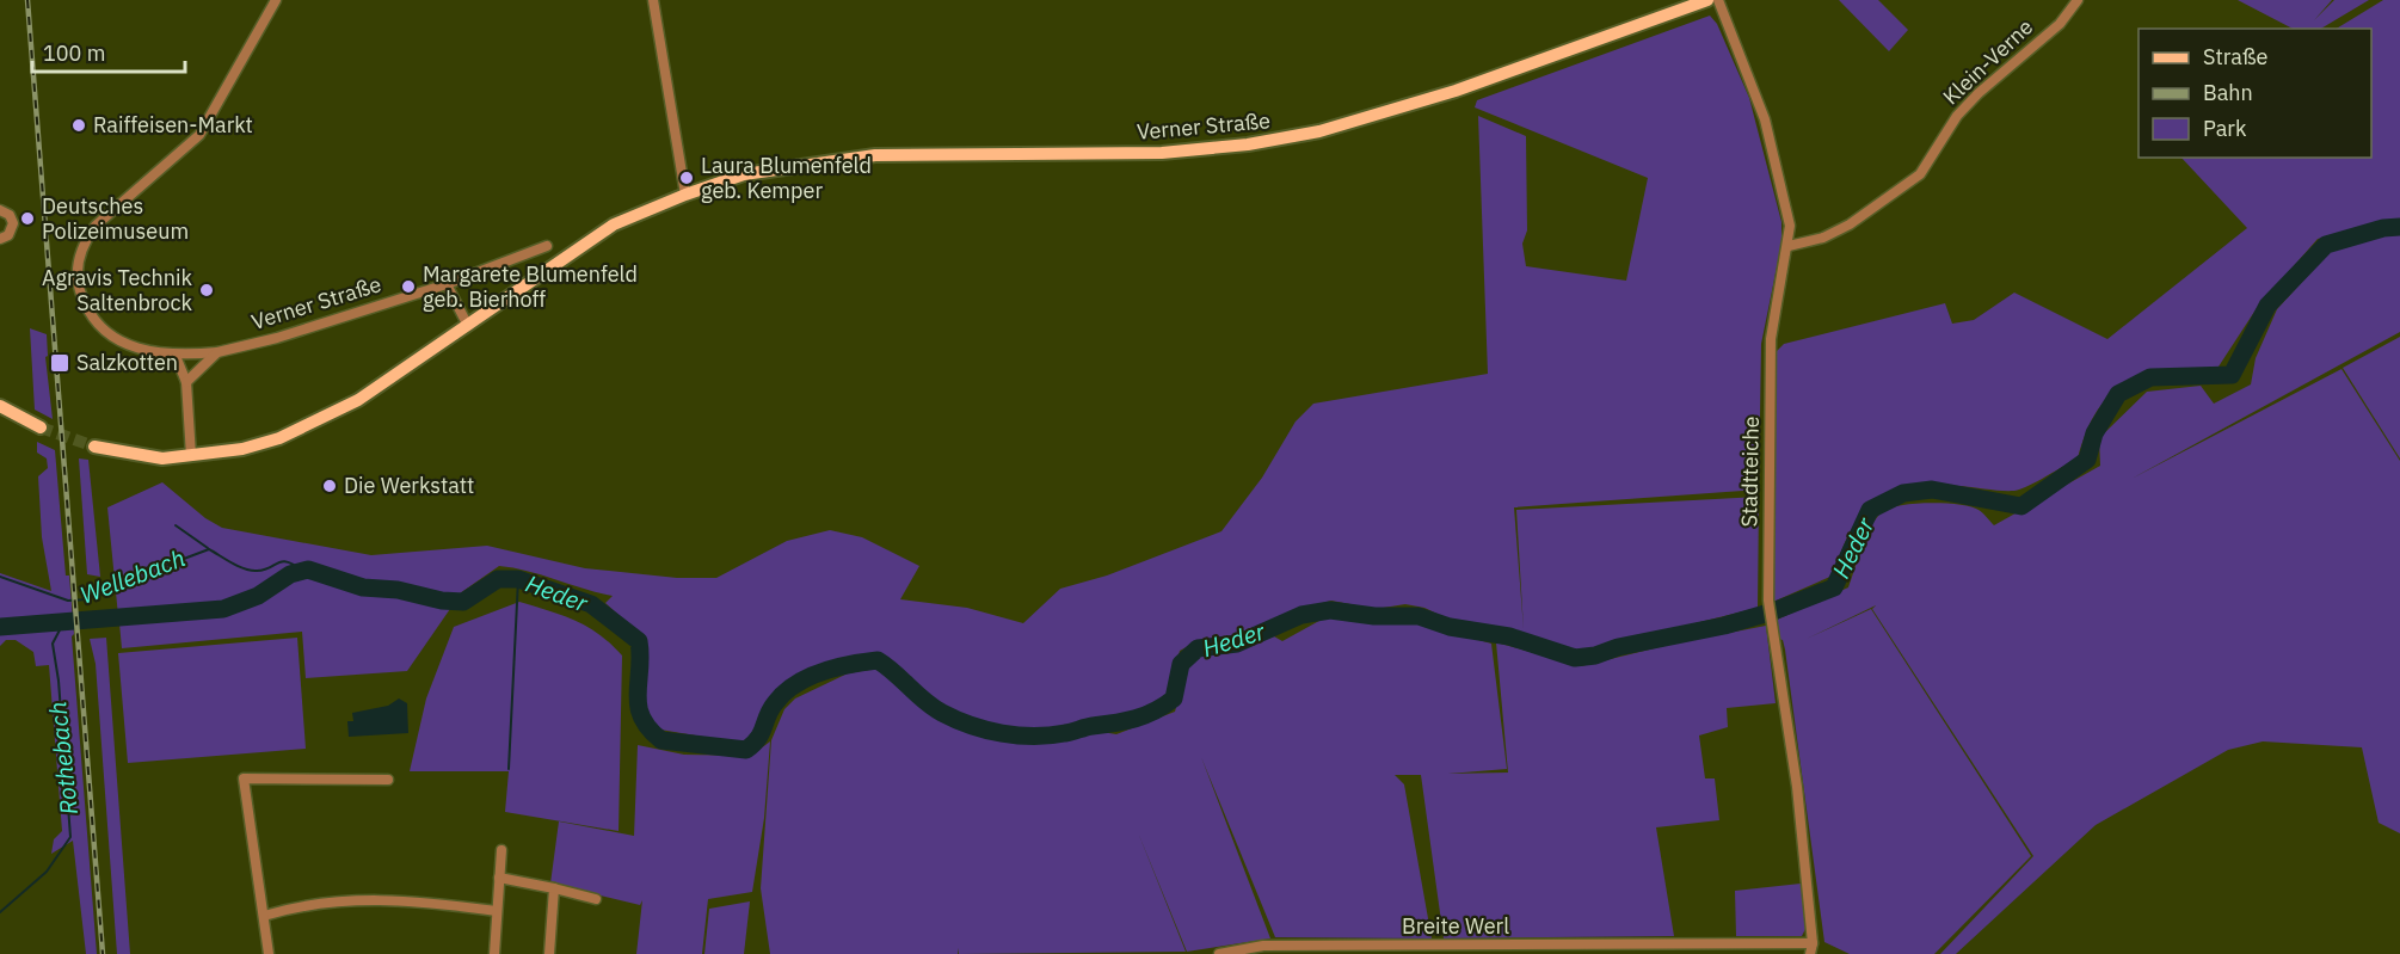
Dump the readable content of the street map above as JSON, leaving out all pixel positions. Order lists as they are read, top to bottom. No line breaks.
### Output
{"streets":{"main road":["Verner Straße"],"street":["Klein-Verne","Stadtteiche","Breite Werl"]},"crossings":[["Klein-Verne","Stadtteiche"],["Stadtteiche","Breite Werl"]],"water":["Heder","Wellebach","Rothebach"],"places":{"other":["Raiffeisen-Markt","Laura Blumenfeld geb. Kemper","Deutsches Polizeimuseum","Margarete Blumenfeld geb. Bierhoff","Agravis Technik Saltenbrock","Die Werkstatt"],"transit":["Salzkotten"]},"legend":["Straße","Bahn","Park"],"scale_bar":"100 m"}
